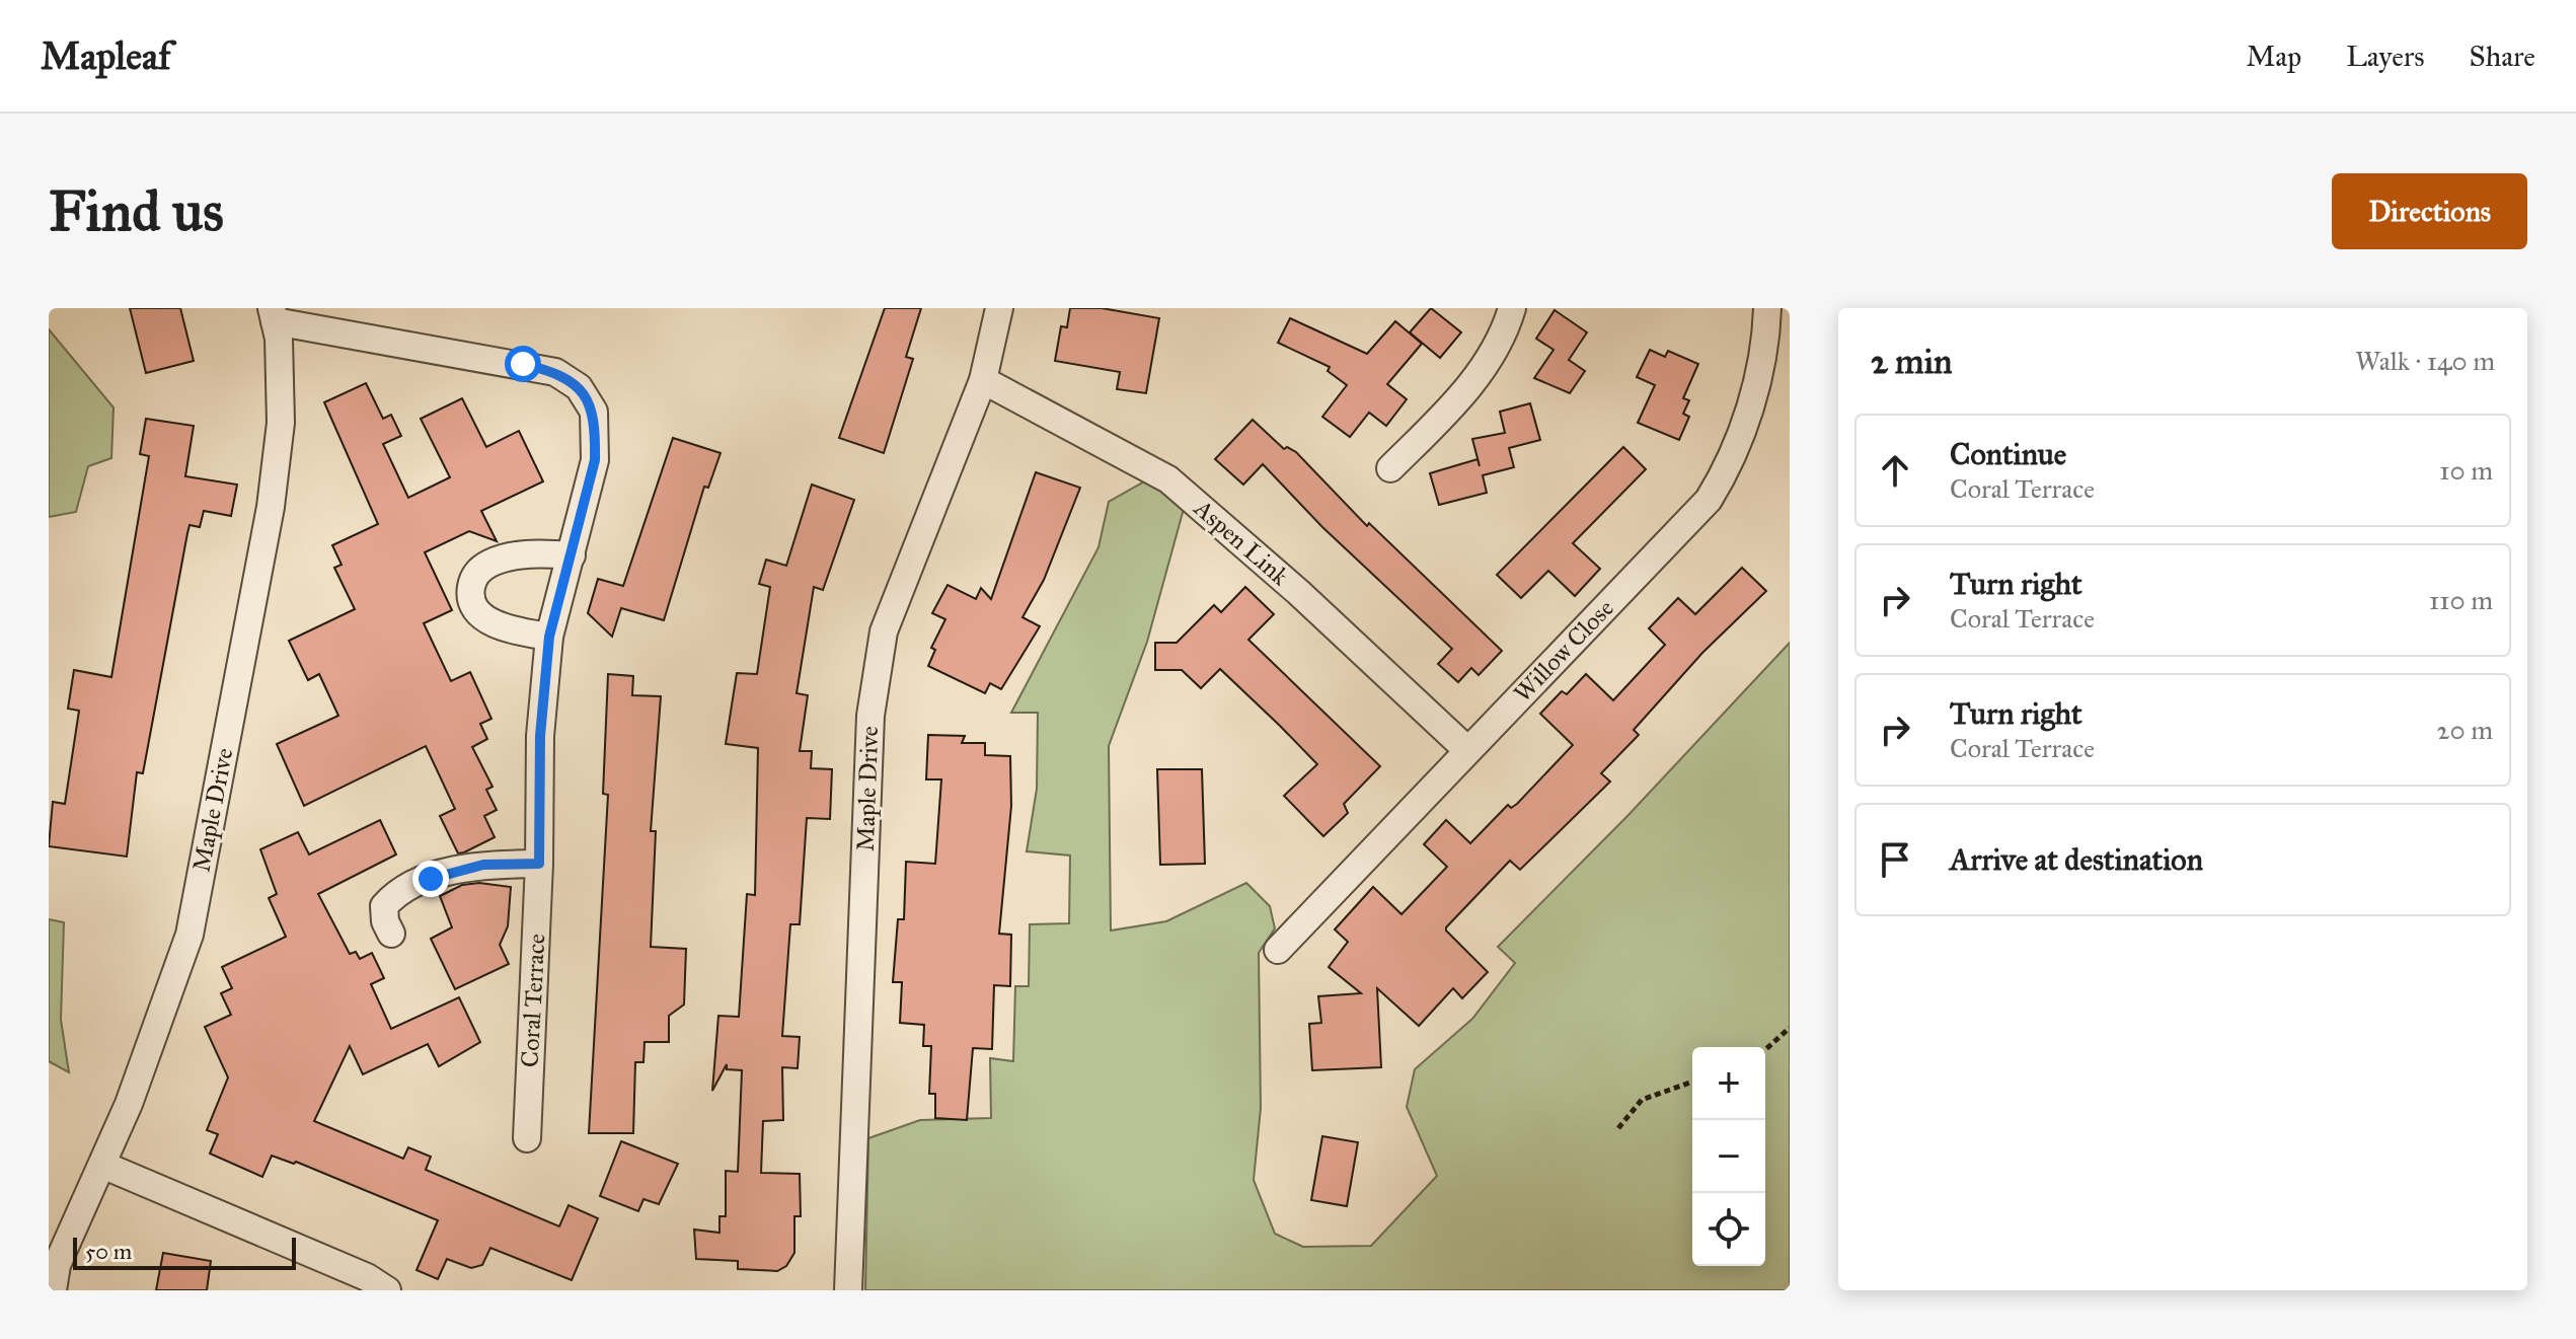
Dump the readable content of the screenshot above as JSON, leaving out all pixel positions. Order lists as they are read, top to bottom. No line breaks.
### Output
{"streets":{"street":["Aspen Link","Willow Close","Maple Drive","Coral Terrace"]},"crossings":[["Aspen Link","Willow Close"],["Aspen Link","Maple Drive"],["Maple Drive","Coral Terrace"]],"scale_bar":"50 m","page":{"header":"Mapleaf","nav":["Map","Layers","Share"],"buttons":"Directions","title":"Find us","heading":["2 min","Walk · 140 m"],"list":[["Continue","Coral Terrace","10 m"],["Turn right","Coral Terrace","110 m"],["Turn right","Coral Terrace","20 m"],"Arrive at destination"],"map_buttons":["+","−"],"scale":"50 m"}}
